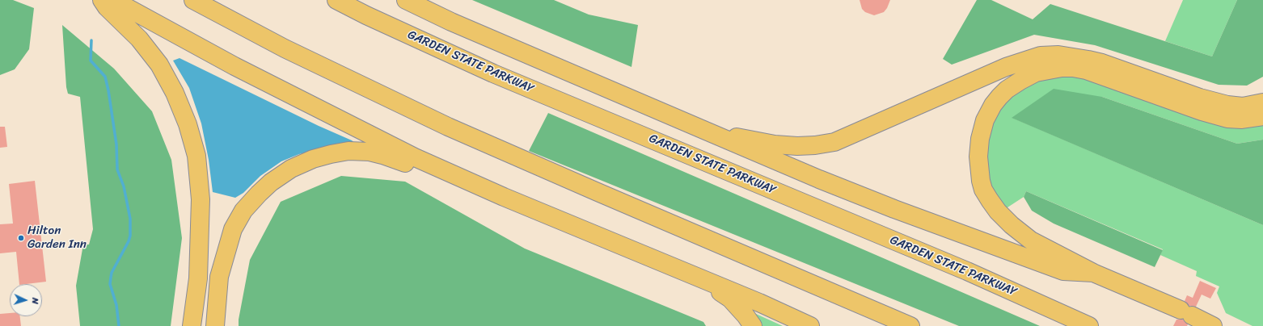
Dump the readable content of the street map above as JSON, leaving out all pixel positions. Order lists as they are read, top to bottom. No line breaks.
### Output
{"streets":{"highway":["GARDEN STATE PARKWAY"]},"places":["Hilton Garden Inn"],"north":"right"}
